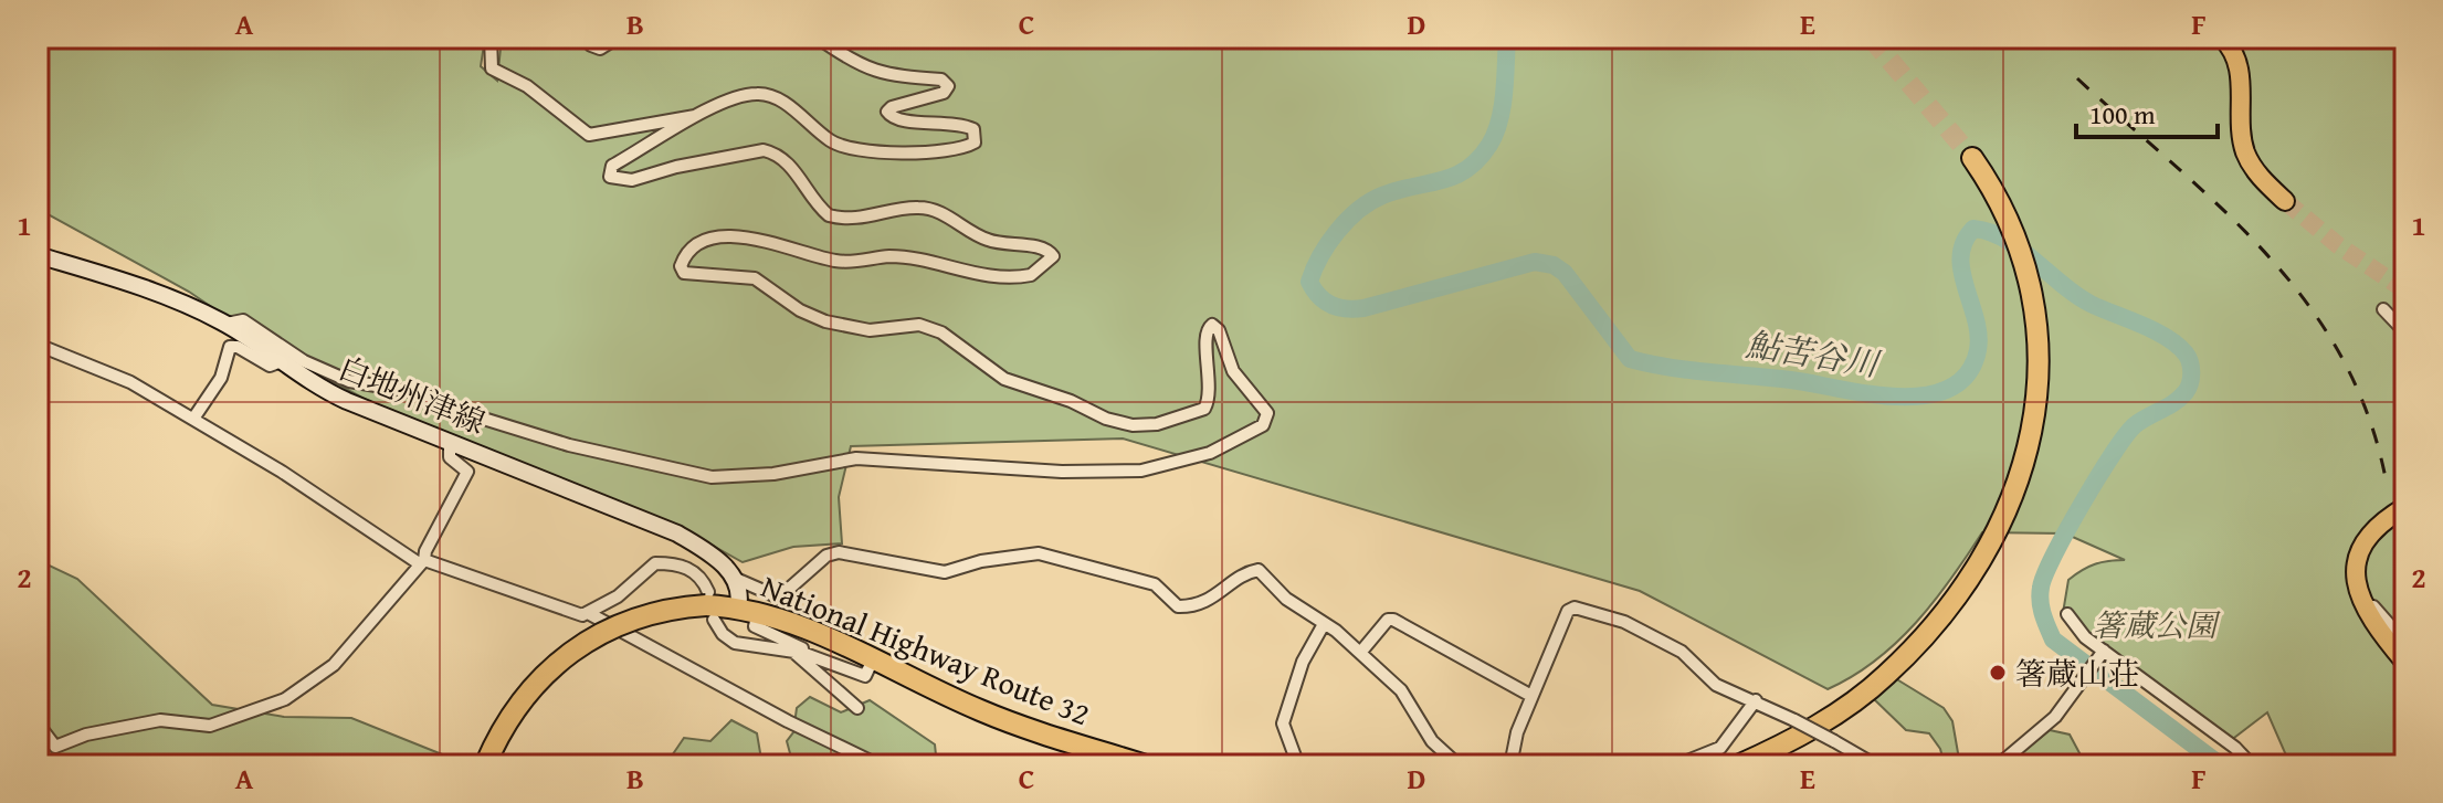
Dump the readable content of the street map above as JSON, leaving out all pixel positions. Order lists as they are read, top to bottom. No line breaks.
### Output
{"streets":{"highway":["National Highway Route 32"],"main road":["白地州津線"]},"water":["鮎苦谷川"],"parks":["箸蔵公園"],"places":["箸蔵山荘"],"scale_bar":"100 m","grid":{"columns":["A","B","C","D","E","F"],"rows":["1","2"]}}
